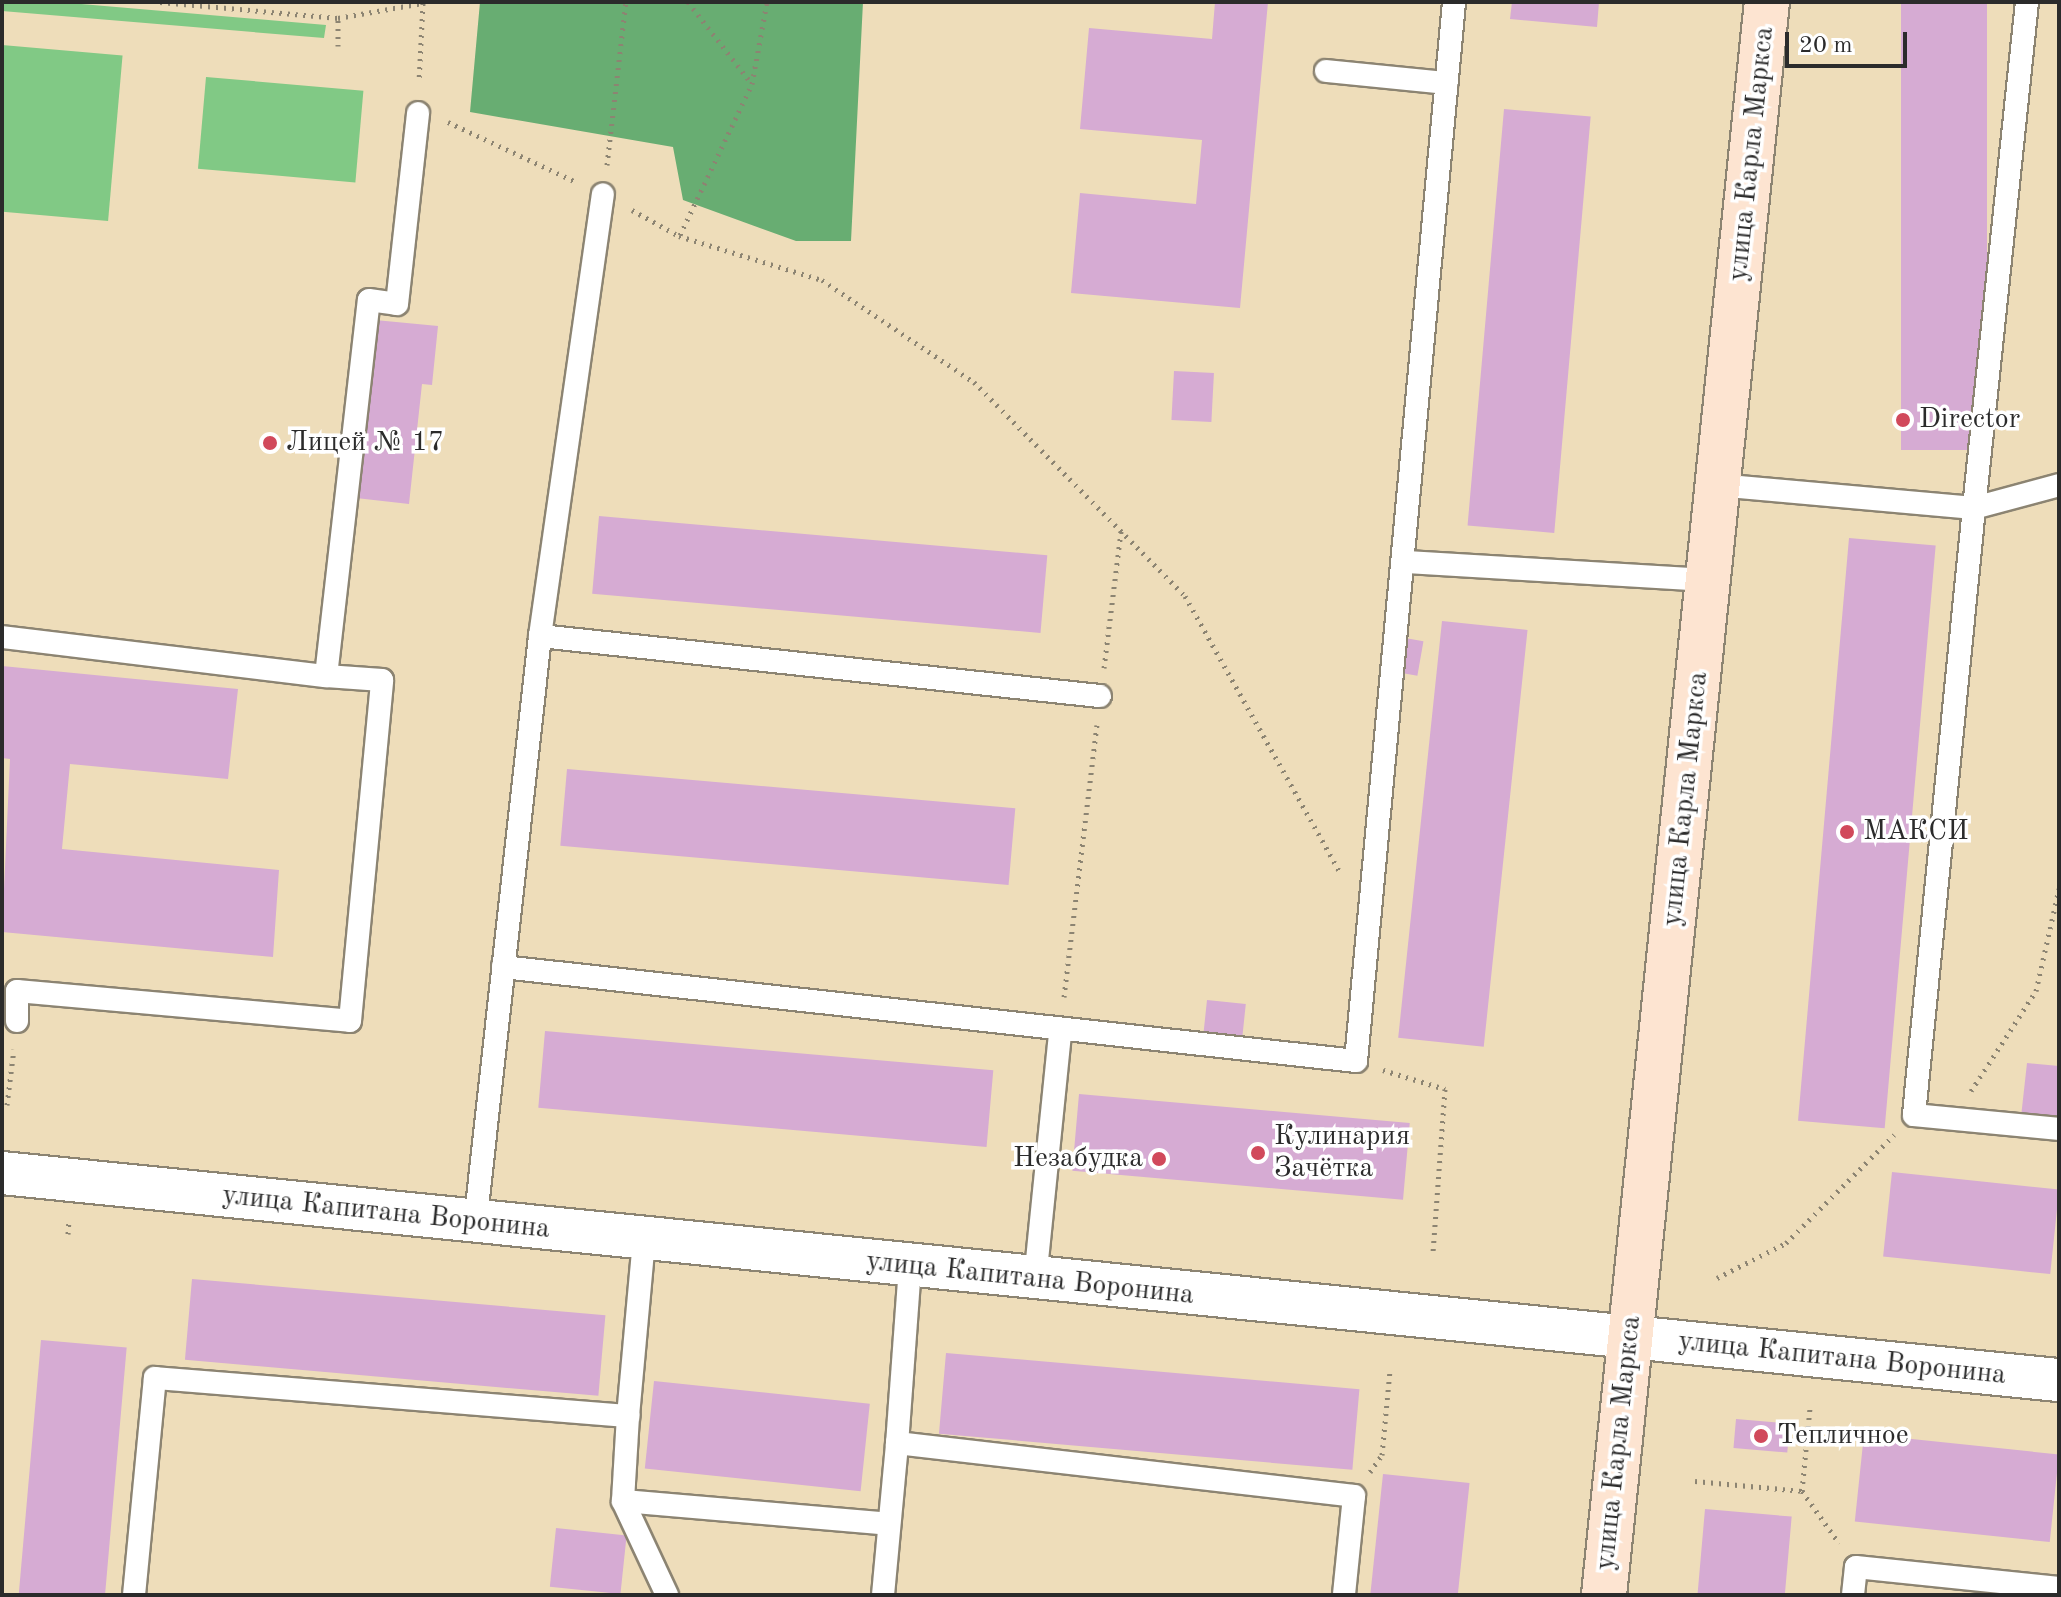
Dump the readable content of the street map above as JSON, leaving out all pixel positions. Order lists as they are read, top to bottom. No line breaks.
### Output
{"streets":{"street":["улица Карла Маркса","улица Капитана Воронина"]},"crossings":[["улица Карла Маркса","улица Капитана Воронина"]],"places":["Director","Лицей № 17","МАКСИ","Кулинария Зачётка","Незабудка","Тепличное"],"scale_bar":"20 m"}
